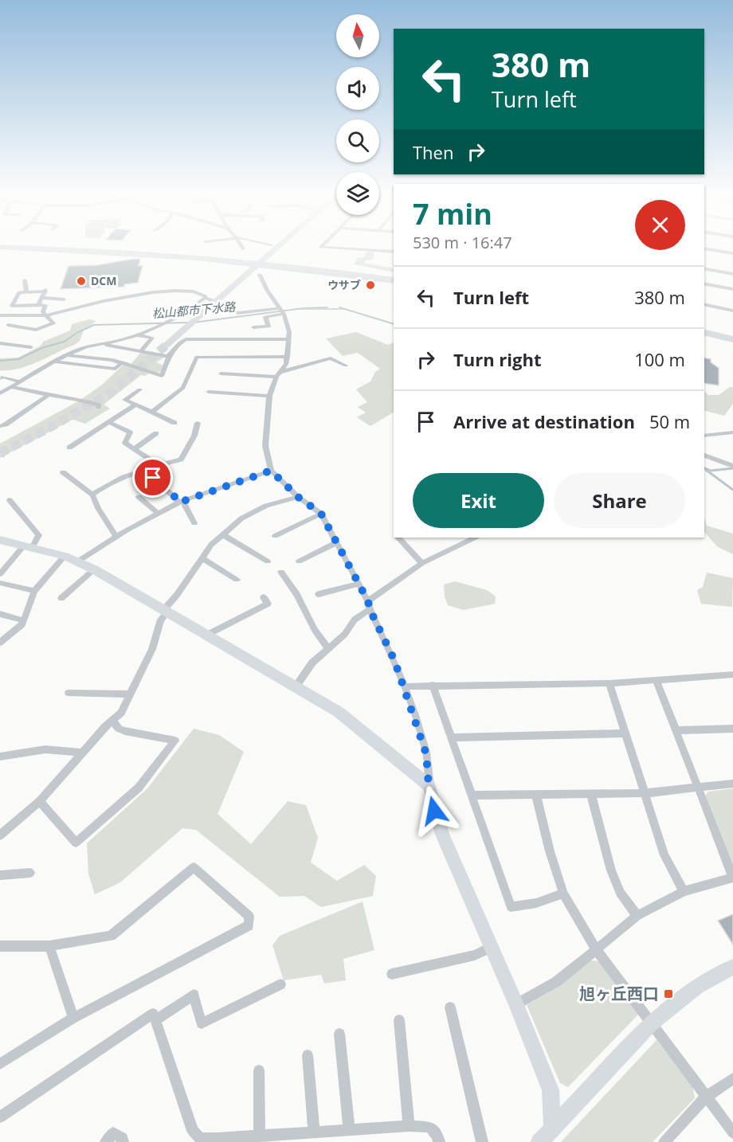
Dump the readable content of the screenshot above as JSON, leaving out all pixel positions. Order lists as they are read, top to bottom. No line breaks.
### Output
{"water":["松山都市下水路"],"places":{"other":["DCM","ウサブ"],"transit":["旭ヶ丘西口"]},"north":"top","page":{"turn":["380 m","Turn left"],"then":"Then","heading":["7 min","530 m · 16:47"],"list":[{"name":"Turn left","value":"380 m"},{"name":"Turn right","value":"100 m"},{"name":"Arrive at destination","value":"50 m"}],"buttons":["Exit","Share"]}}
